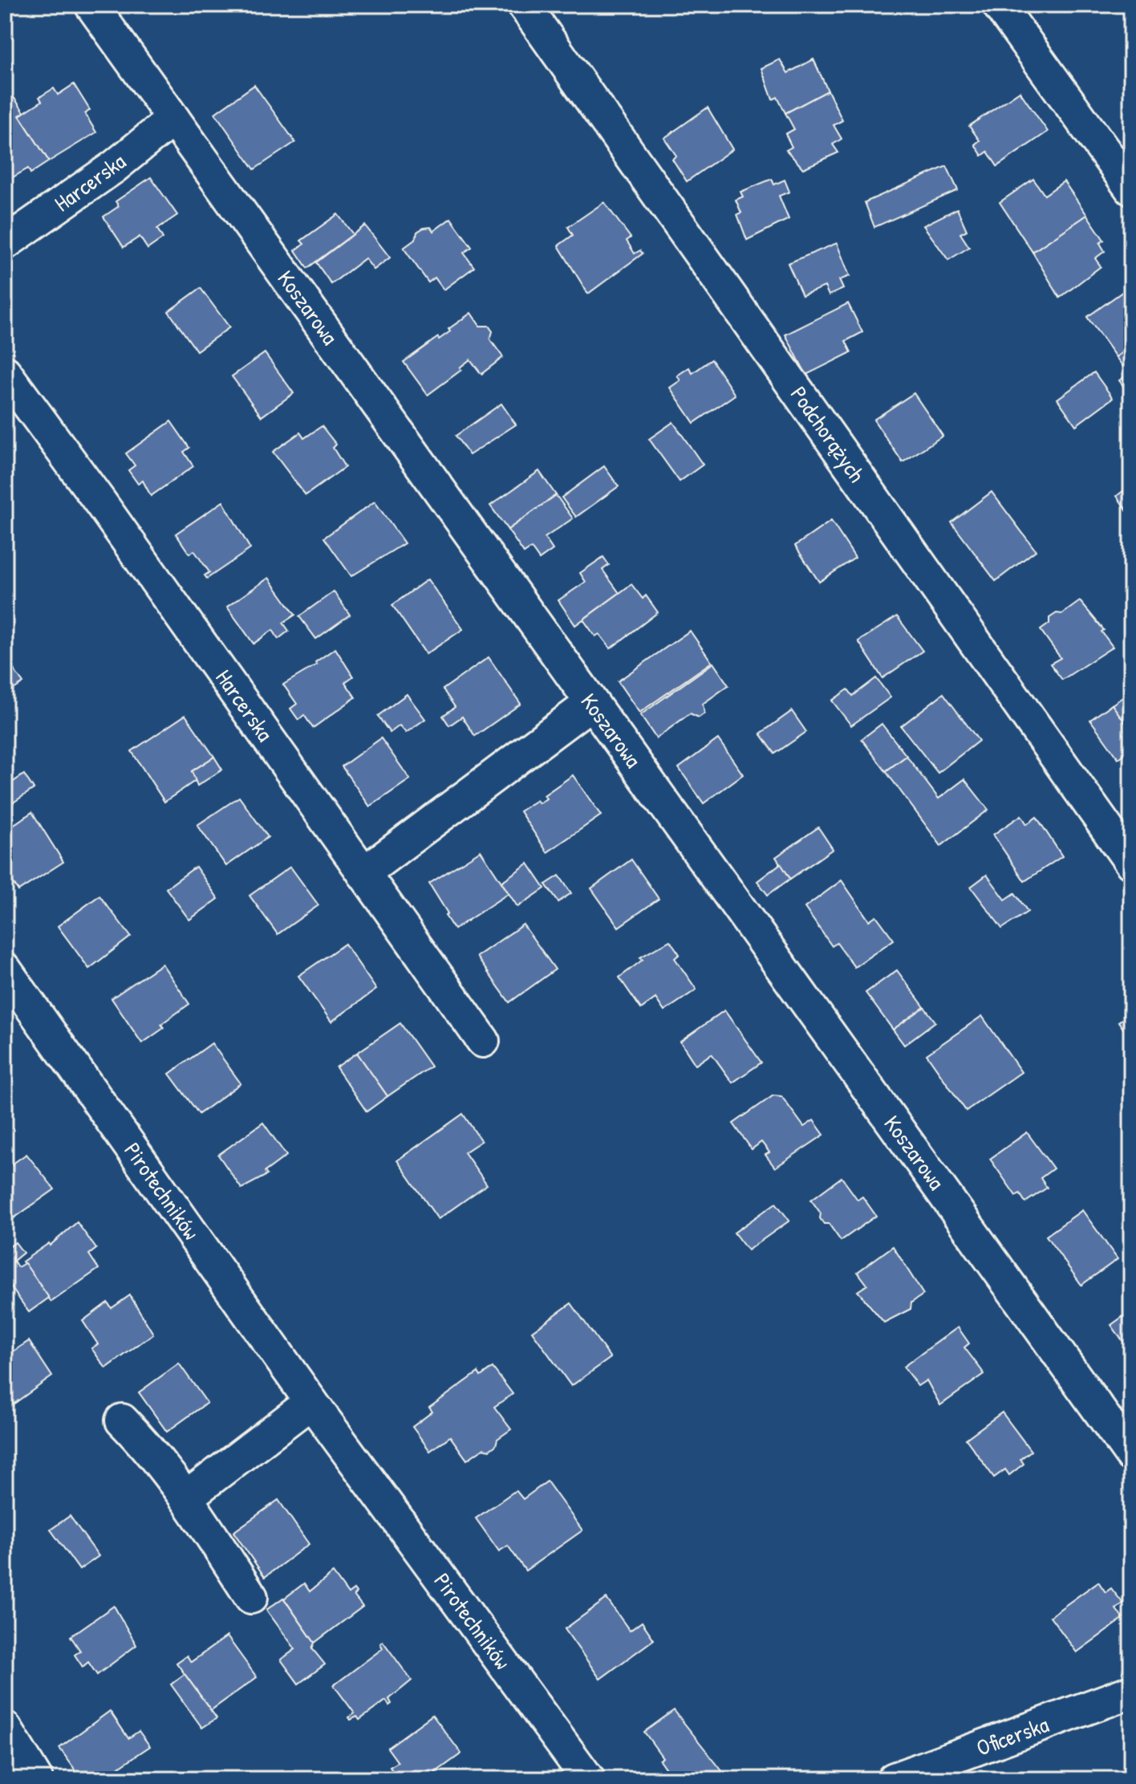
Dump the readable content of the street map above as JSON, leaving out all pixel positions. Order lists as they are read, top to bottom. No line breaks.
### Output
{"streets":{"street":["Harcerska","Koszarowa","Podchorążych","Pirotechników","Oficerska"]},"crossings":[["Harcerska","Koszarowa"]]}
